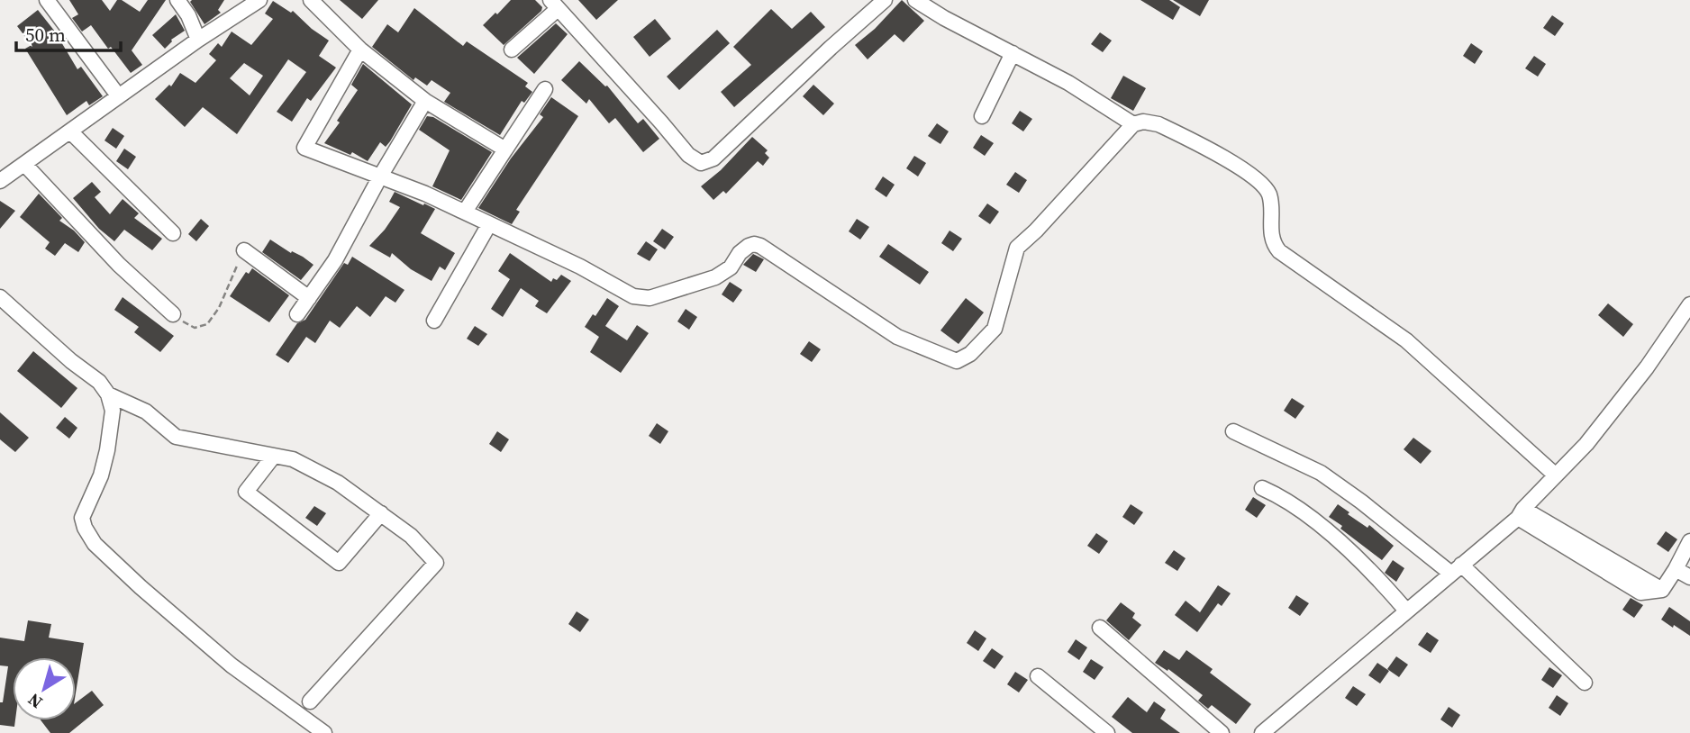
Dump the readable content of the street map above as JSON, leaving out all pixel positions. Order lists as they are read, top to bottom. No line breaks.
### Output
{"scale_bar":"50 m","north":"bottom left"}
